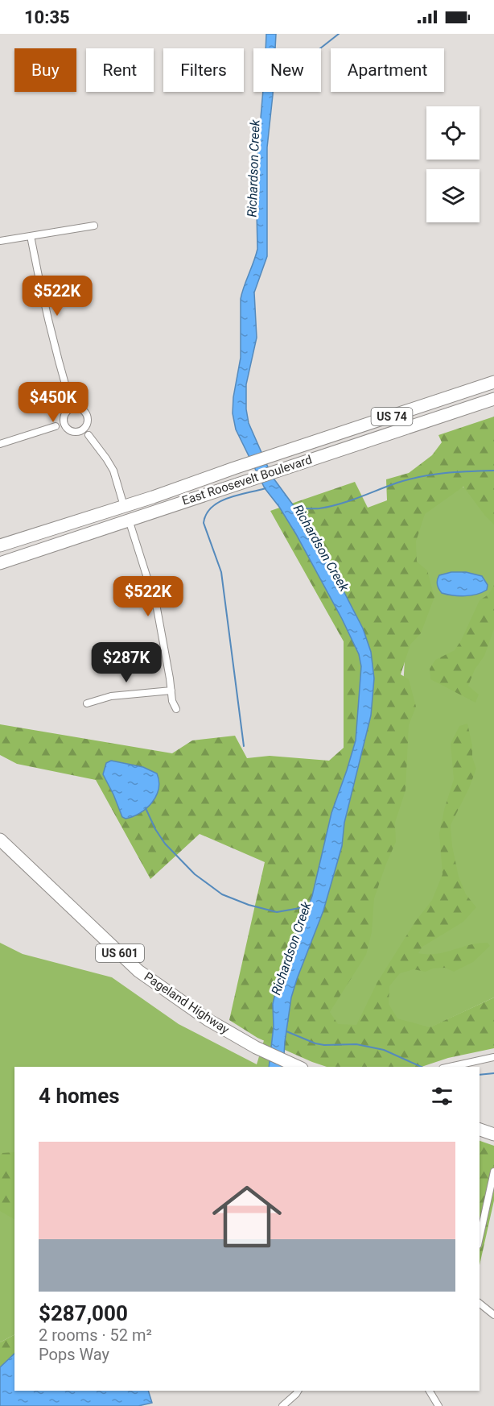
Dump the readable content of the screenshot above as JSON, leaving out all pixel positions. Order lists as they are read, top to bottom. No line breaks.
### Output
{"streets":{"highway":["US 74","East Roosevelt Boulevard","US 601","Pageland Highway"]},"water":["Richardson Creek"],"page":{"status":"10:35","chip":["Buy","Rent","Filters","New","Apartment"],"price":["$522K","$450K","$522K","$287K"],"heading":"4 homes","list":[{"name":"$287,000","note":"2 rooms · 52 m² · Pops Way"}]}}
